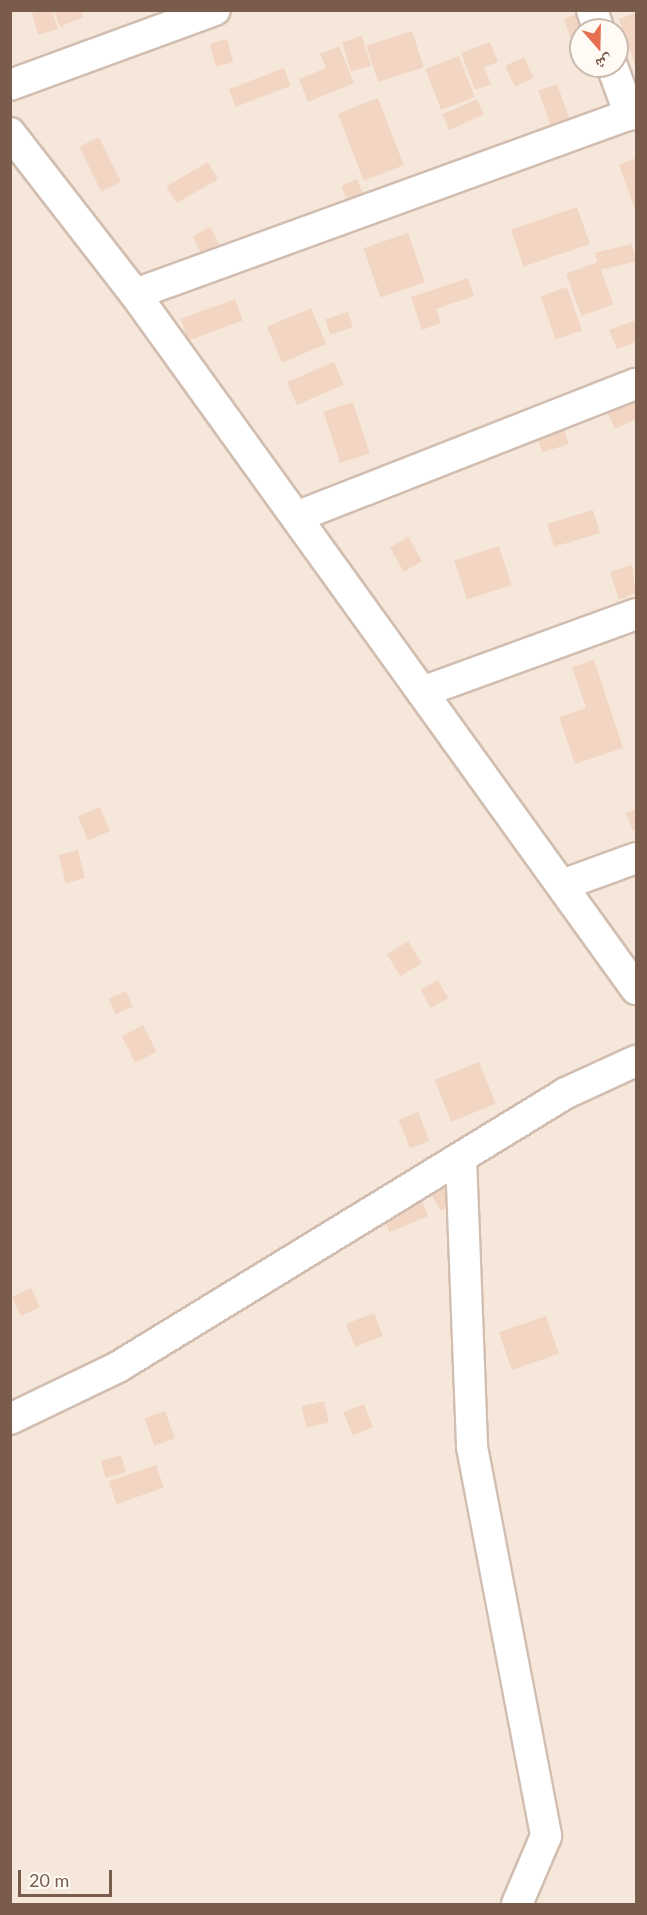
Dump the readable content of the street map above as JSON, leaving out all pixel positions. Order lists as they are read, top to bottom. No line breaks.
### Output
{"scale_bar":"20 m","north":"bottom"}
